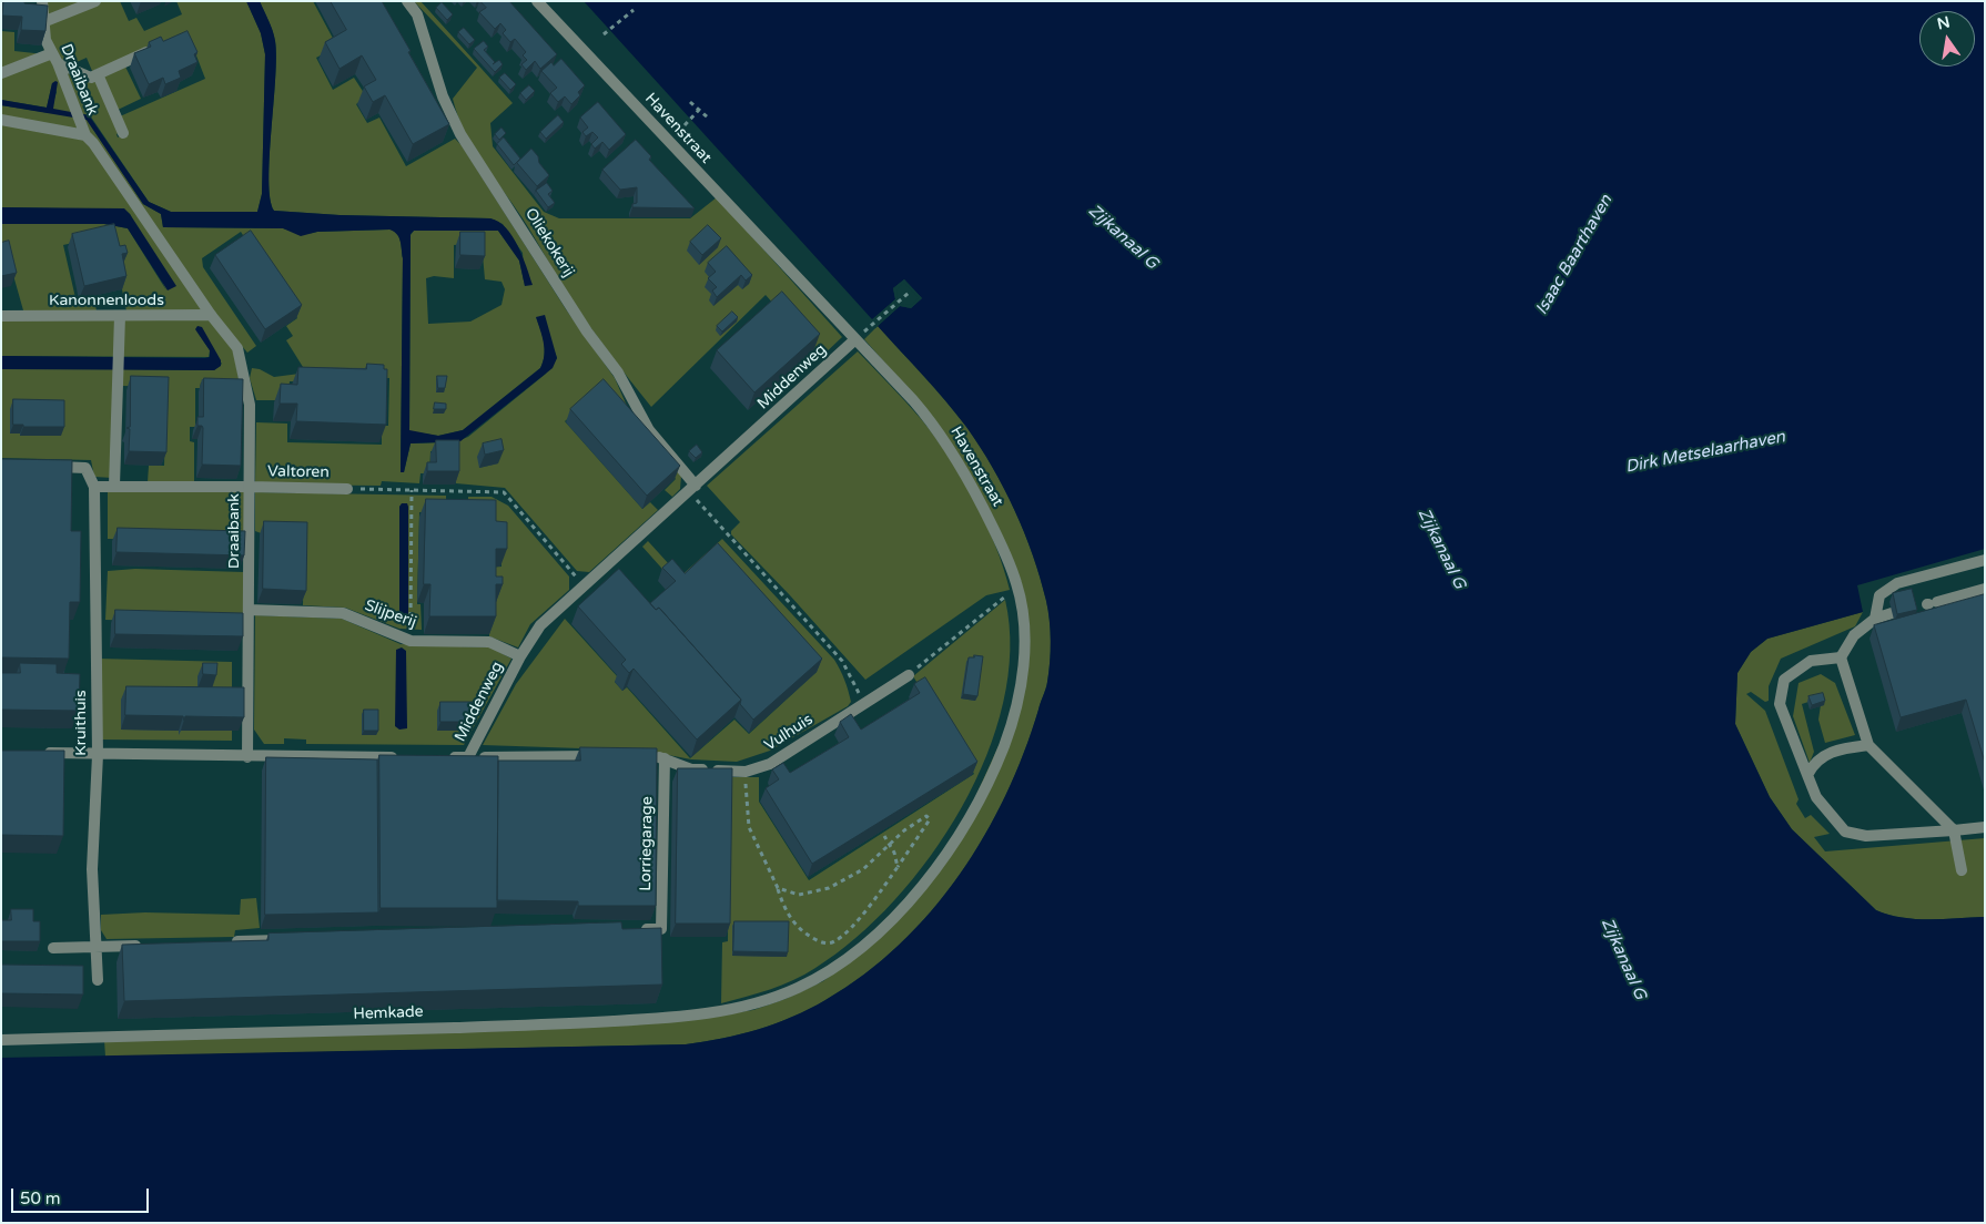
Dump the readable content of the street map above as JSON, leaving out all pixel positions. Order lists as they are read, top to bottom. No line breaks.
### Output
{"streets":{"street":["Draaibank","Havenstraat","Oliekokerij","Kanonnenloods","Middenweg","Valtoren","Slijperij","Kruithuis","Vulhuis","Lorriegarage","Hemkade"]},"crossings":[["Draaibank","Kanonnenloods"],["Draaibank","Valtoren"],["Draaibank","Slijperij"],["Havenstraat","Middenweg"],["Havenstraat","Hemkade"],["Oliekokerij","Middenweg"],["Middenweg","Slijperij"],["Valtoren","Kruithuis"],["Vulhuis","Lorriegarage"]],"water":["Zijkanaal G","Isaac Baarthaven","Dirk Metselaarhaven"],"scale_bar":"50 m","north":"top"}
